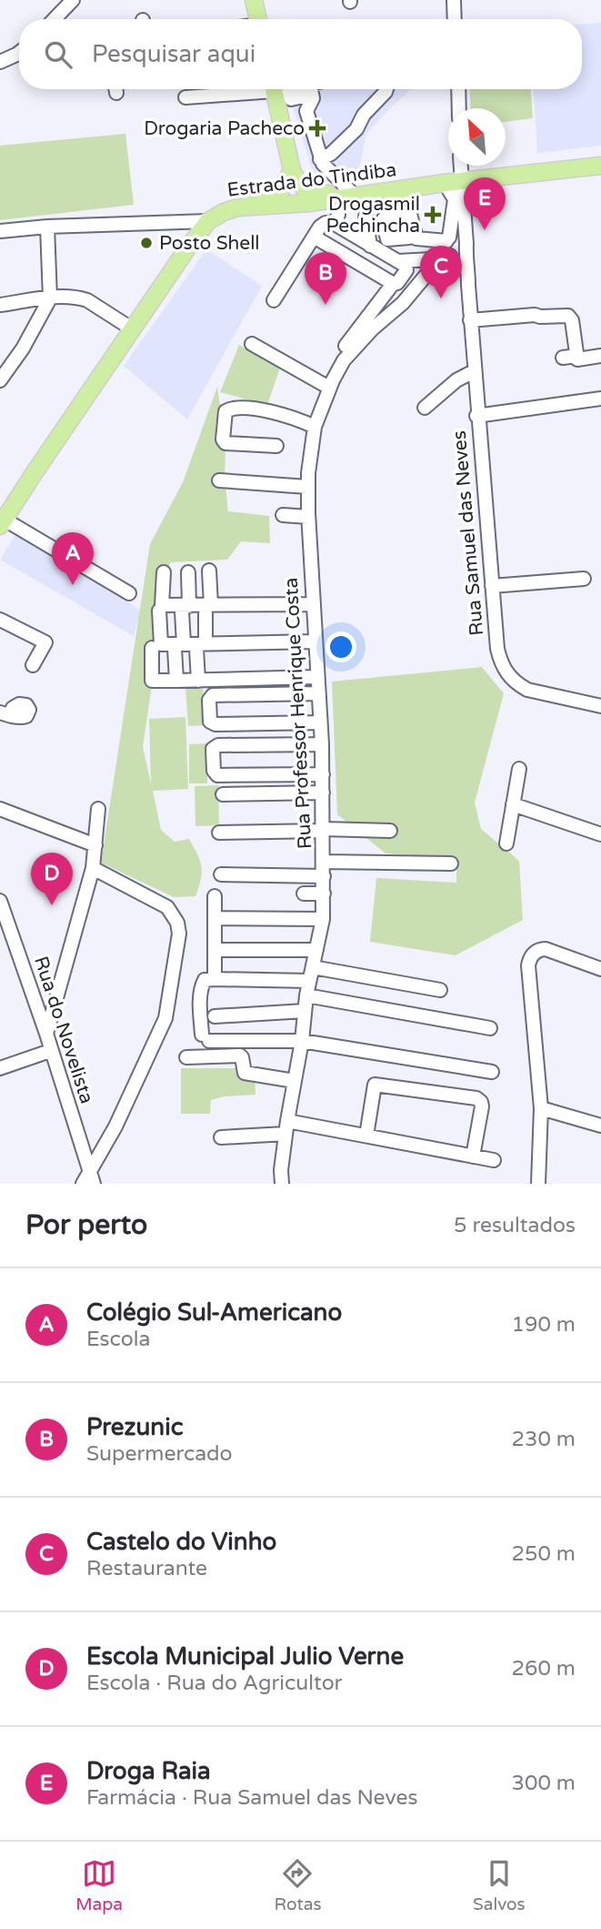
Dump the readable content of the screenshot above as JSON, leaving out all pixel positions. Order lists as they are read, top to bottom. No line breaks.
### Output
{"streets":{"main road":["Estrada do Tindiba"],"street":["Rua Samuel das Neves","Rua Professor Henrique Costa","Rua do Novelista"]},"crossings":[["Estrada do Tindiba","Rua Samuel das Neves"],["Rua Samuel das Neves","Rua Professor Henrique Costa"]],"places":{"health":["Drogaria Pacheco","Drogasmil Pechincha"],"other":["Posto Shell"]},"north":"top left","page":{"search":"Pesquisar aqui","pins":["E","C","B","A","D"],"heading":["Por perto","5 resultados"],"list":[{"mark":"A","name":"Colégio Sul-Americano","note":"Escola","value":"190 m"},{"mark":"B","name":"Prezunic","note":"Supermercado","value":"230 m"},{"mark":"C","name":"Castelo do Vinho","note":"Restaurante","value":"250 m"},{"mark":"D","name":"Escola Municipal Julio Verne","note":"Escola · Rua do Agricultor","value":"260 m"},{"mark":"E","name":"Droga Raia","note":"Farmácia · Rua Samuel das Neves","value":"300 m"}],"nav":["Mapa","Rotas","Salvos"]}}
